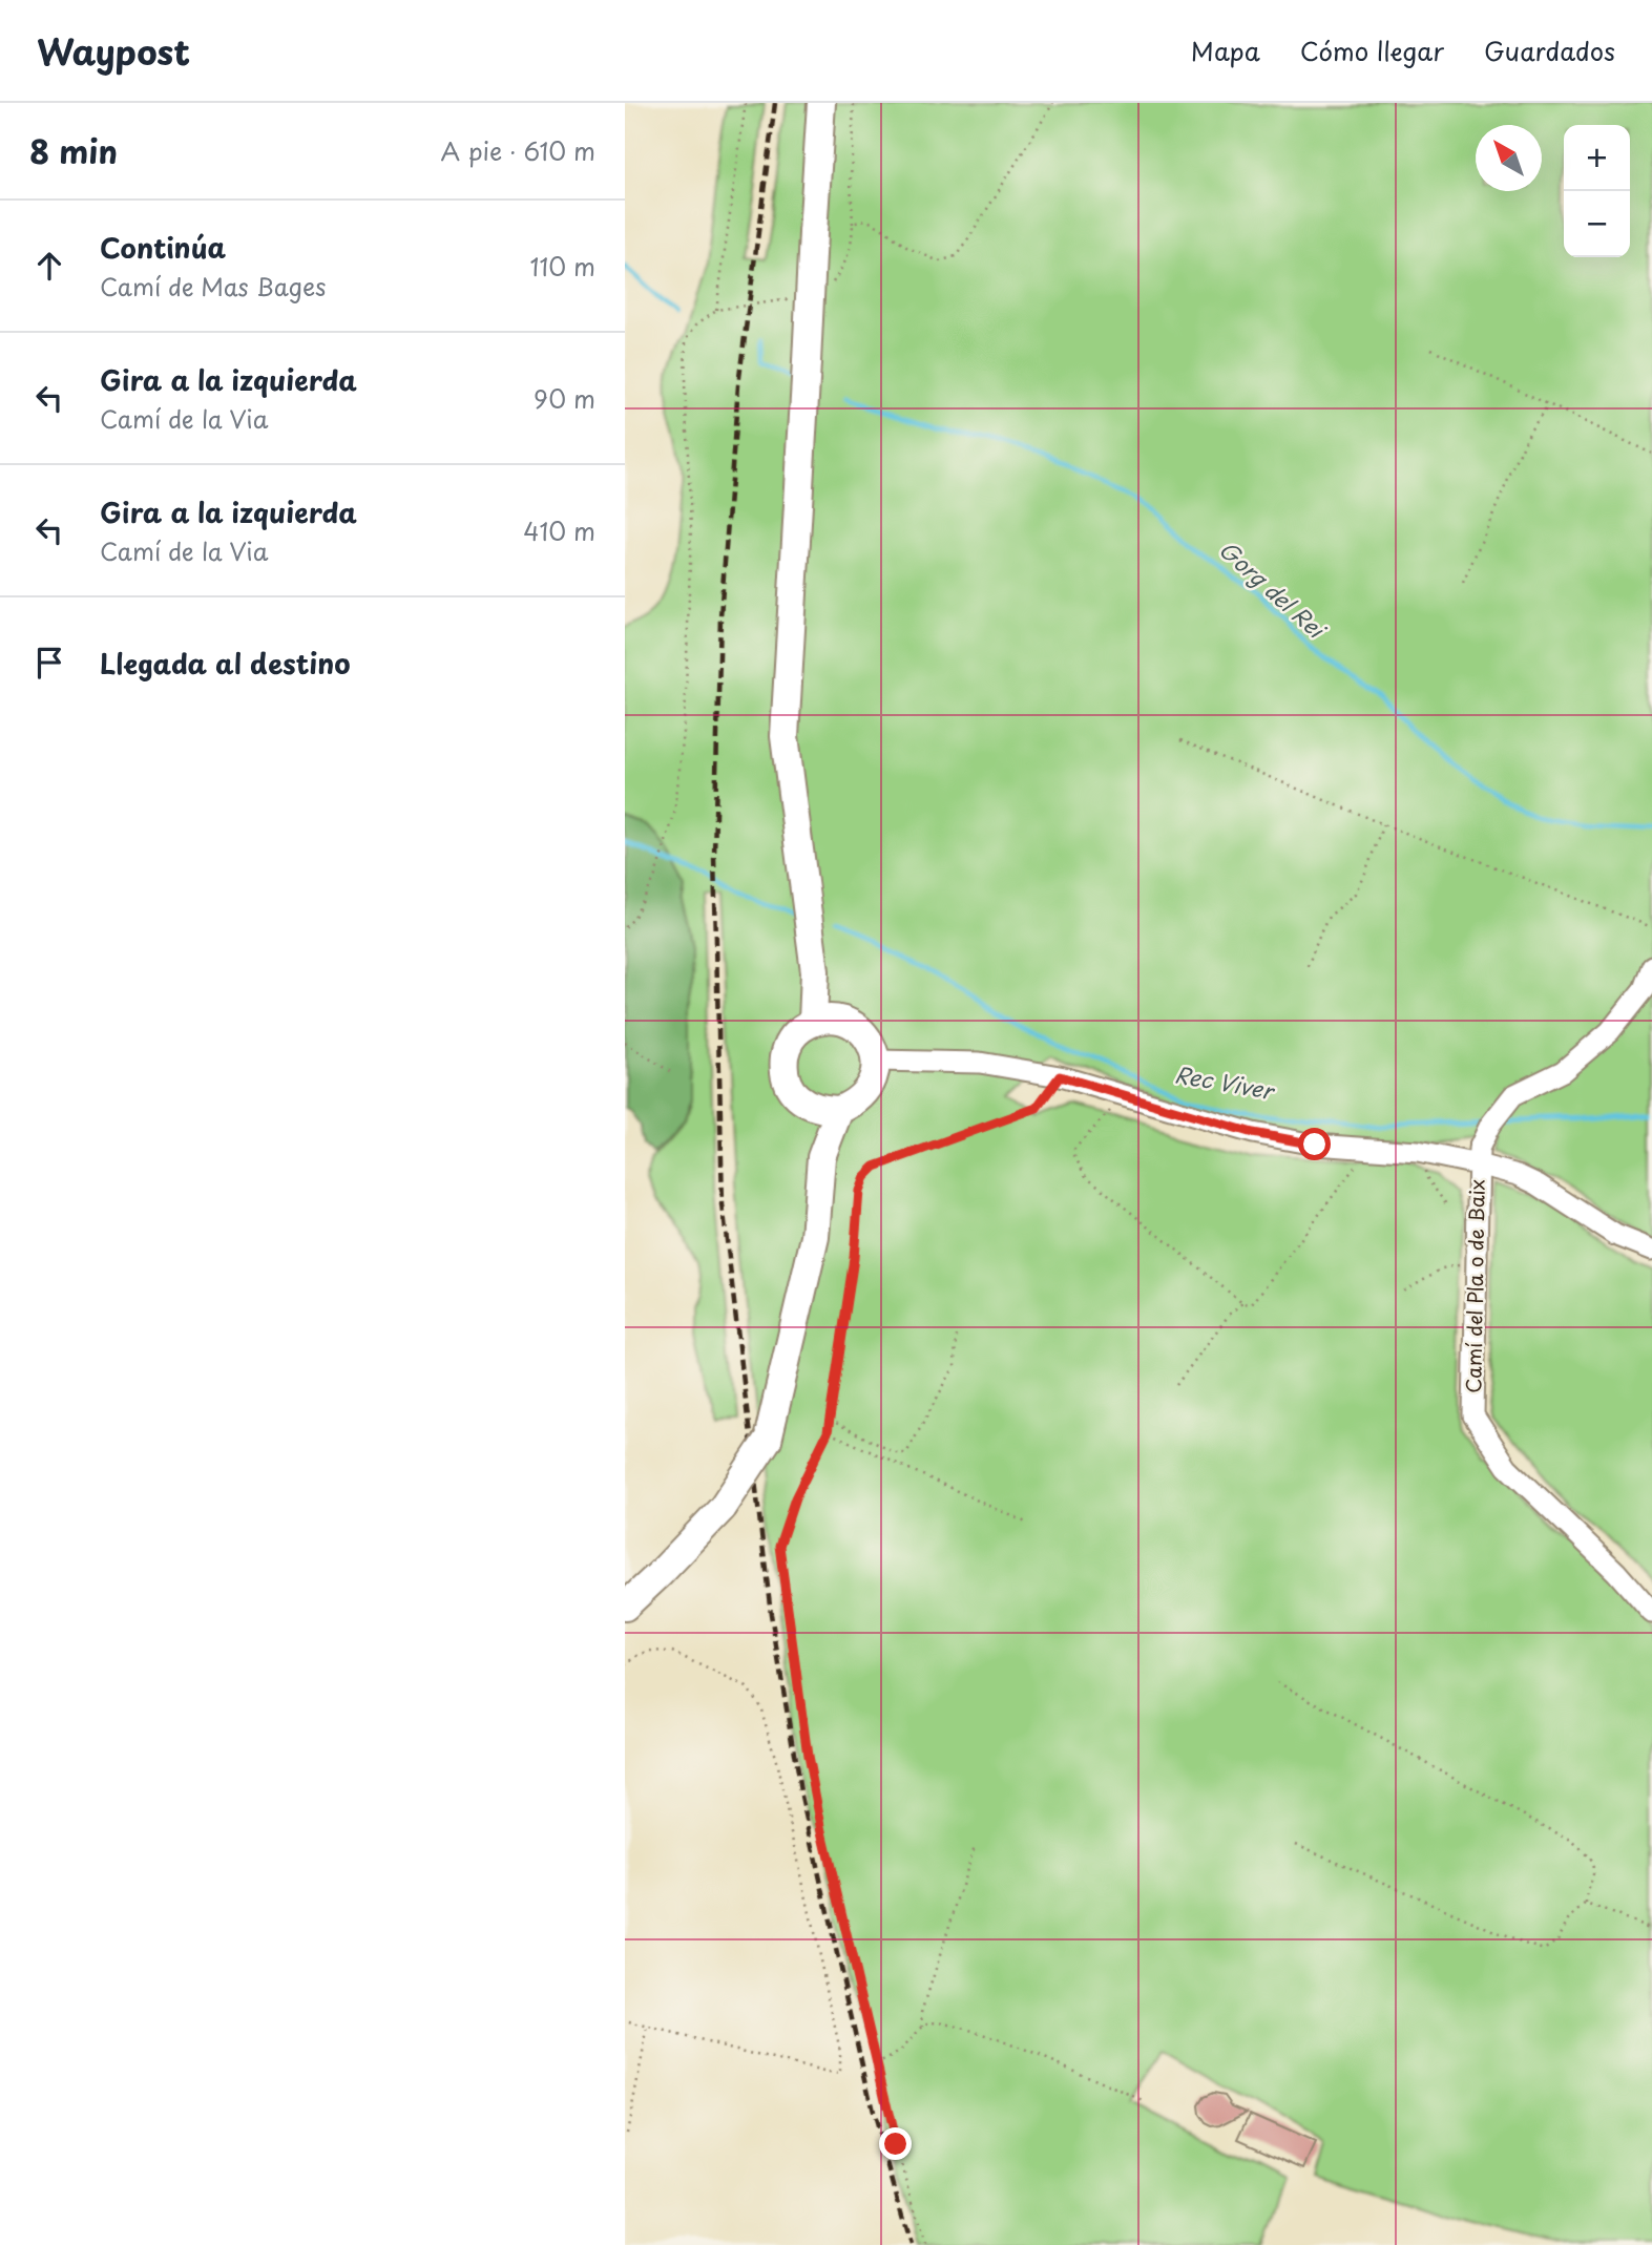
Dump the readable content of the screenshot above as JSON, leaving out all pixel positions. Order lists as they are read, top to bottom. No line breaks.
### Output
{"streets":{"street":["Camí del Pla o de Baix"]},"water":["Gorg del Rei","Rec Viver"],"north":"top left","page":{"header":"Waypost","nav":["Mapa","Cómo llegar","Guardados"],"heading":["8 min","A pie · 610 m"],"map_buttons":["+","−"],"list":[["Continúa","Camí de Mas Bages","110 m"],["Gira a la izquierda","Camí de la Via","90 m"],["Gira a la izquierda","Camí de la Via","410 m"],"Llegada al destino"]}}
